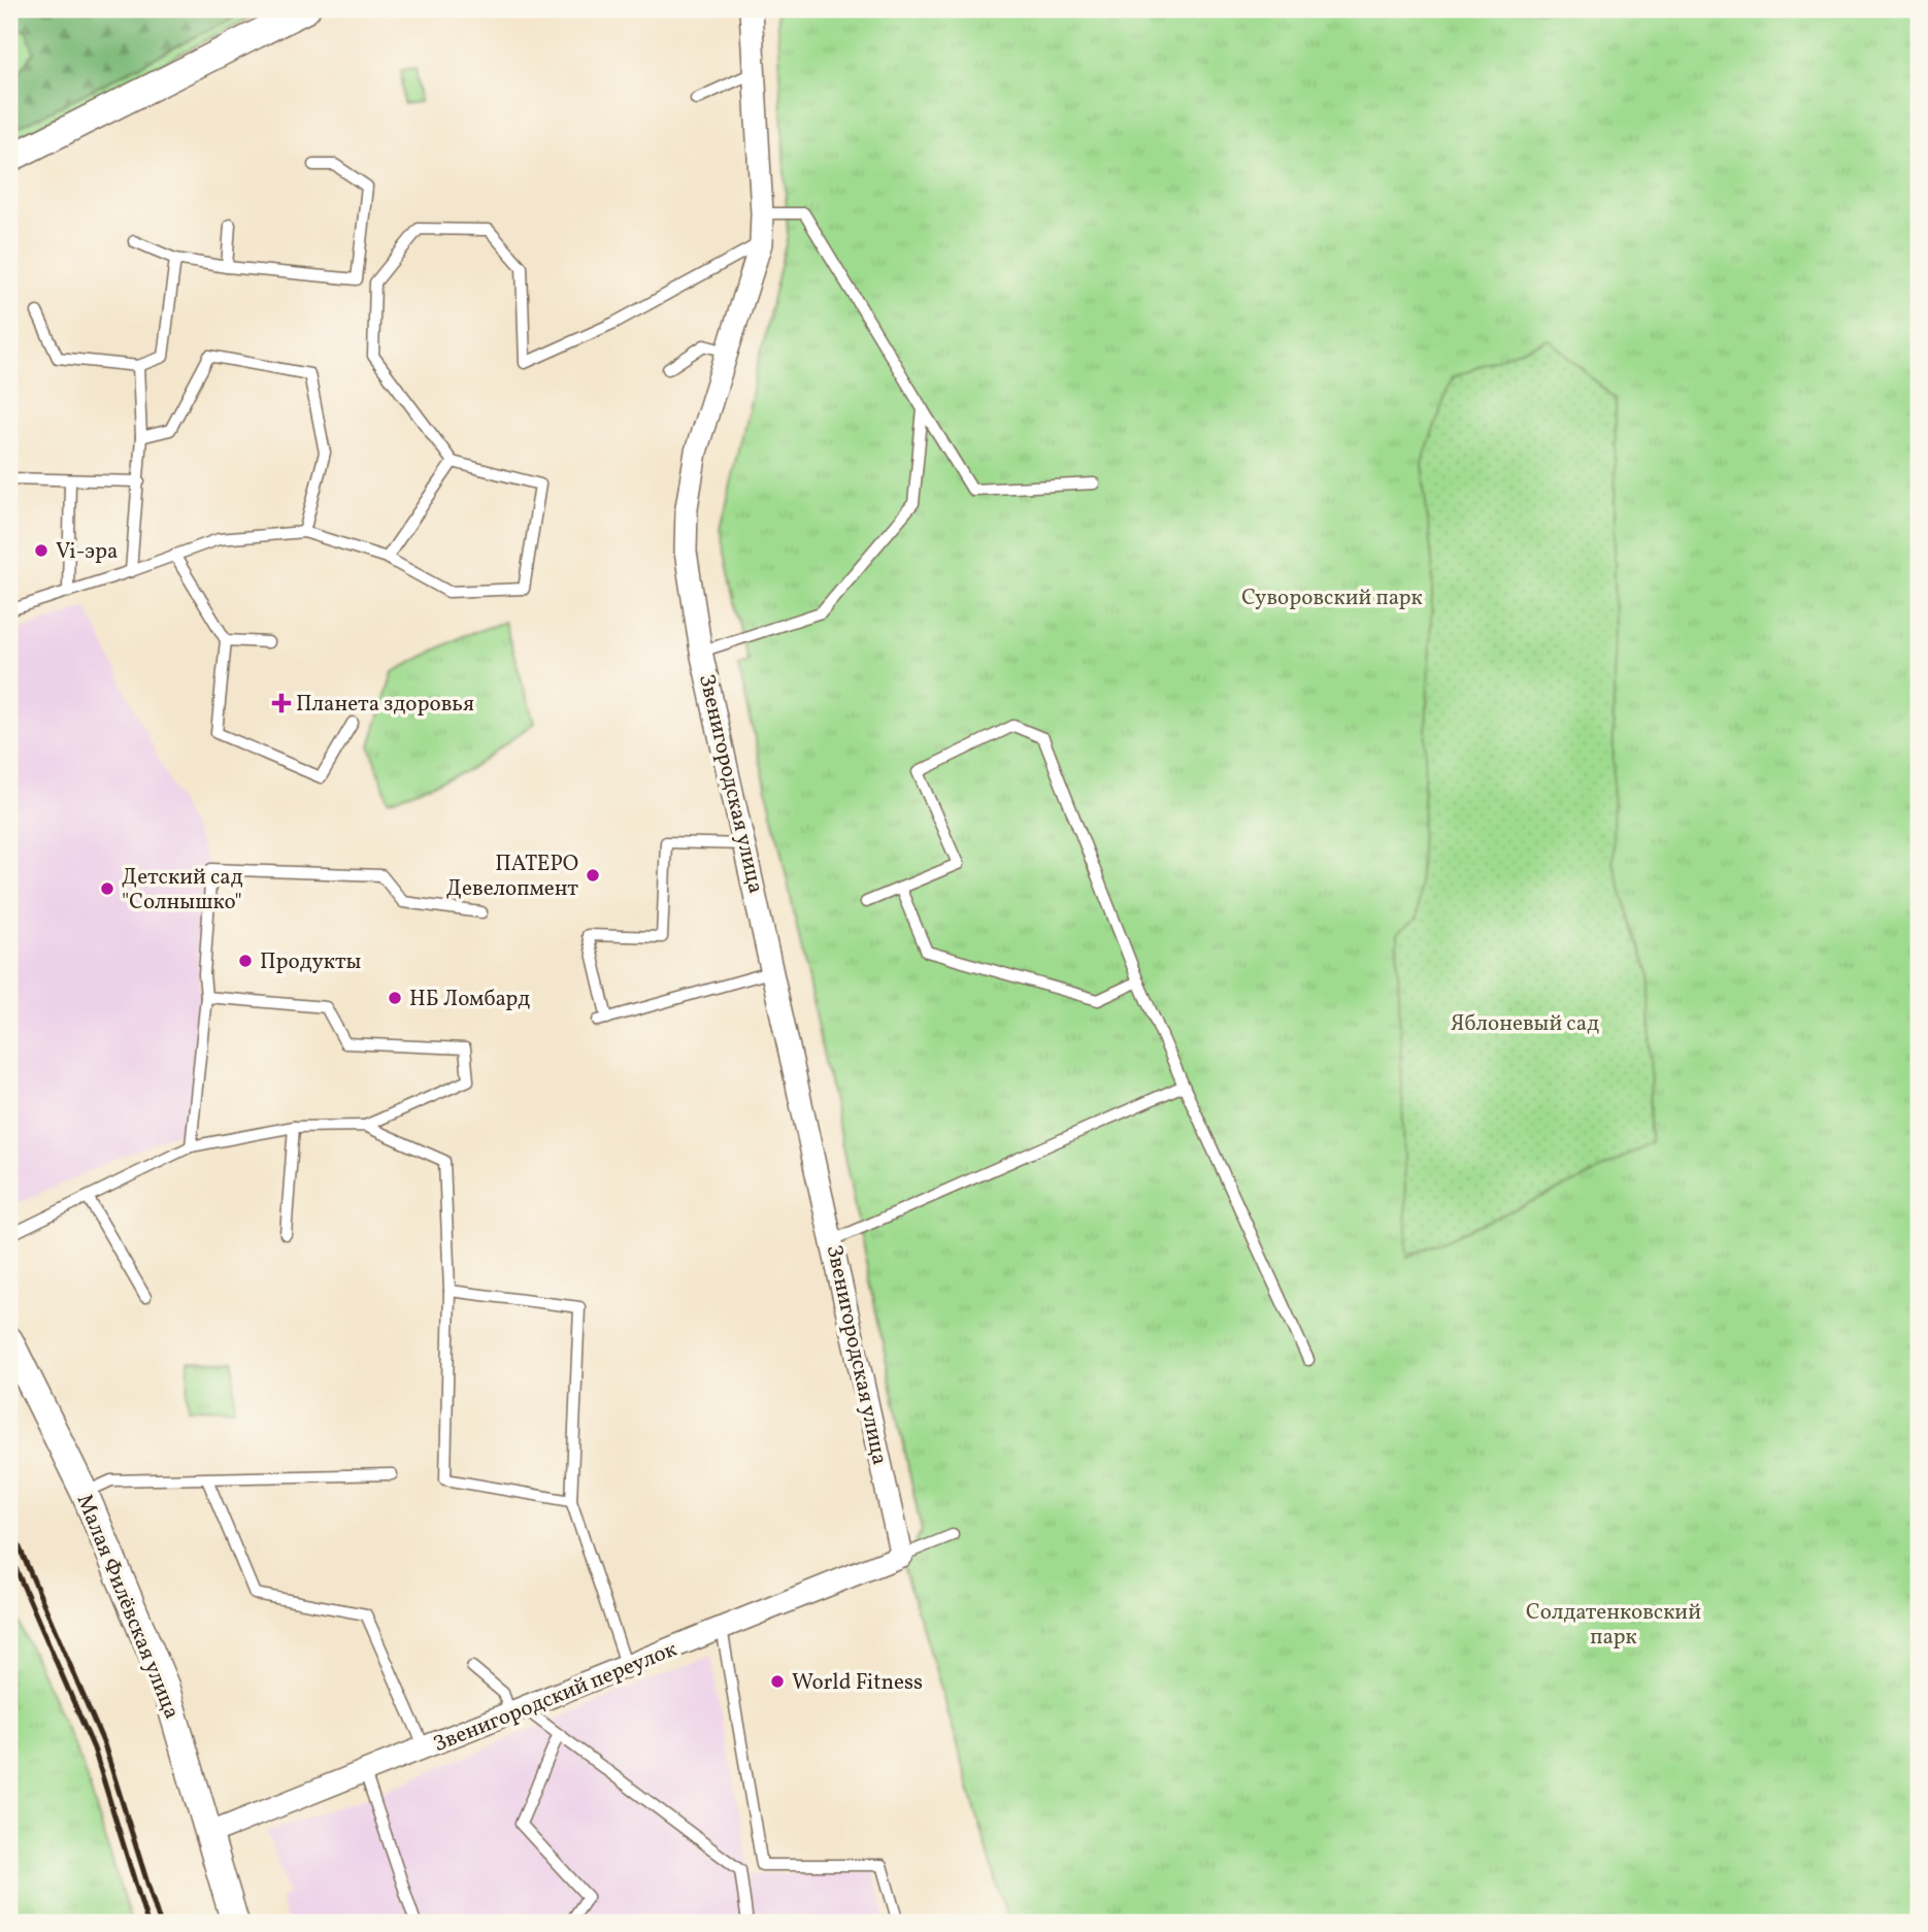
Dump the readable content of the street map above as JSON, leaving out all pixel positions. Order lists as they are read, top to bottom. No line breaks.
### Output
{"streets":{"street":["Звенигородская улица","Малая Филёвская улица","Звенигородский переулок"]},"crossings":[["Звенигородская улица","Звенигородский переулок"],["Малая Филёвская улица","Звенигородский переулок"]],"parks":["Суворовский парк","Яблоневый сад","Солдатенковский парк"],"places":{"other":["Vi-эра","ПАТЕРО Девелопмент","Детский сад \"Солнышко\"","Продукты","НБ Ломбард","World Fitness"],"health":["Планета здоровья"]}}
